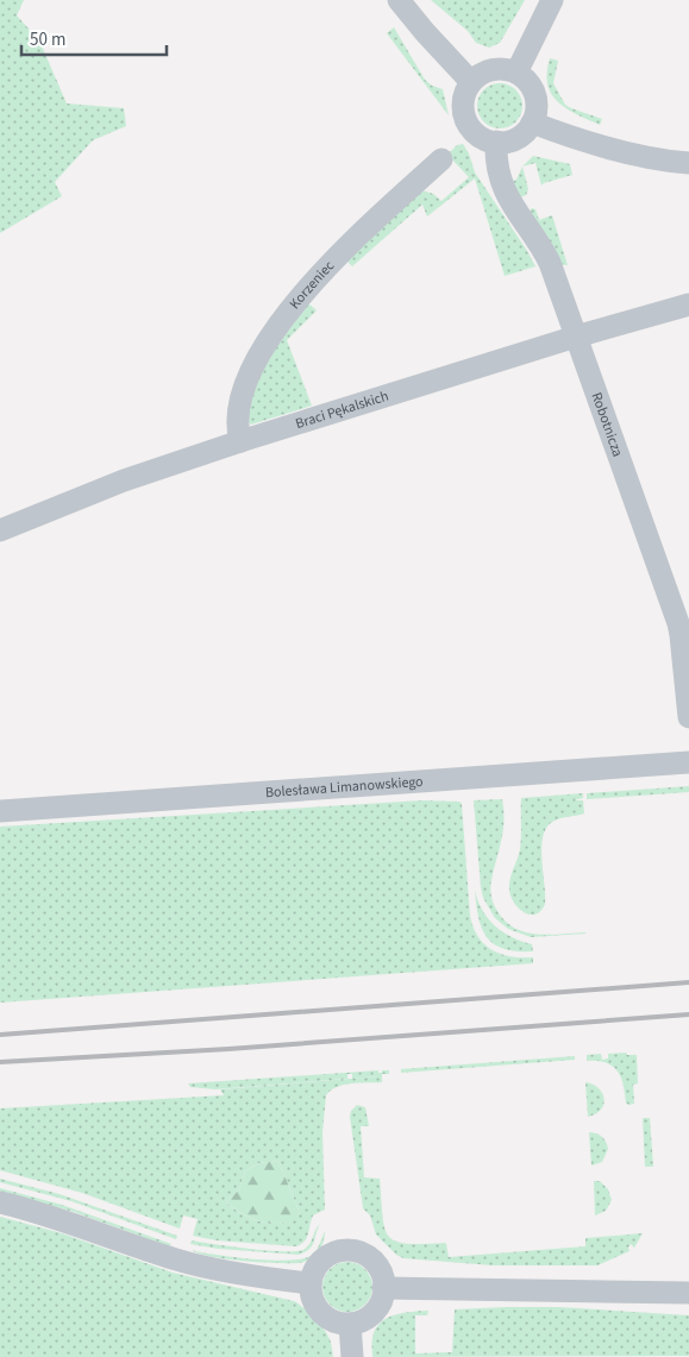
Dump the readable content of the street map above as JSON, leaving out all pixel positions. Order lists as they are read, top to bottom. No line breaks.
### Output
{"streets":{"street":["Korzeniec","Braci Pękalskich","Robotnicza","Bolesława Limanowskiego"]},"crossings":[["Korzeniec","Braci Pękalskich"],["Braci Pękalskich","Robotnicza"]],"scale_bar":"50 m"}
